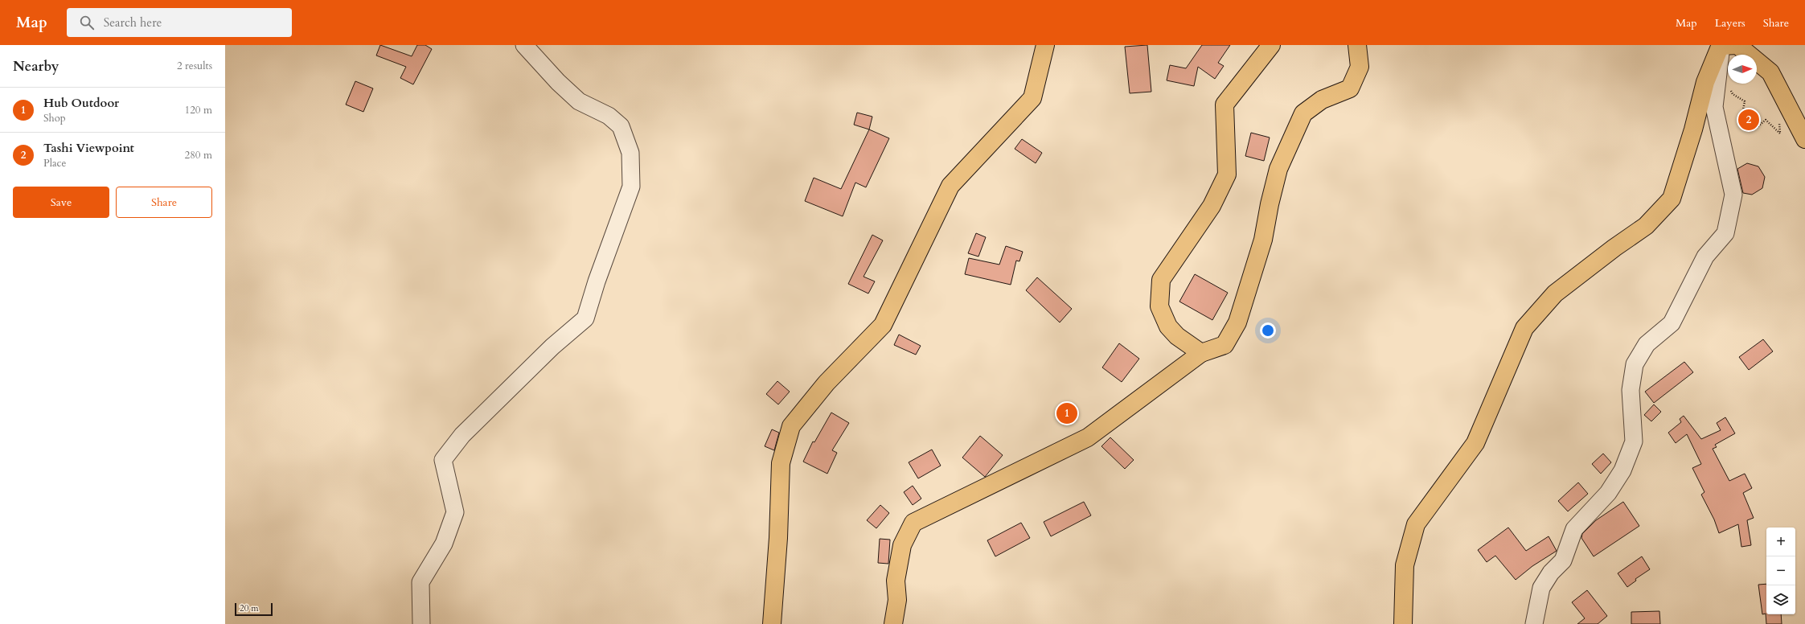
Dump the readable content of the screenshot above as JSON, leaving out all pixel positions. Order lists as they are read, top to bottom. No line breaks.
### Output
{"scale_bar":"20 m","north":"right","page":{"header":"Map","search":"Search here","nav":["Map","Layers","Share"],"heading":["Nearby","2 results"],"list":[{"mark":"1","name":"Hub Outdoor","note":"Shop","value":"120 m"},{"mark":"2","name":"Tashi Viewpoint","note":"Place","value":"280 m"}],"pins":["2","1"],"buttons":["Save","Share"],"map_buttons":["+","−"],"scale":"20 m"}}
